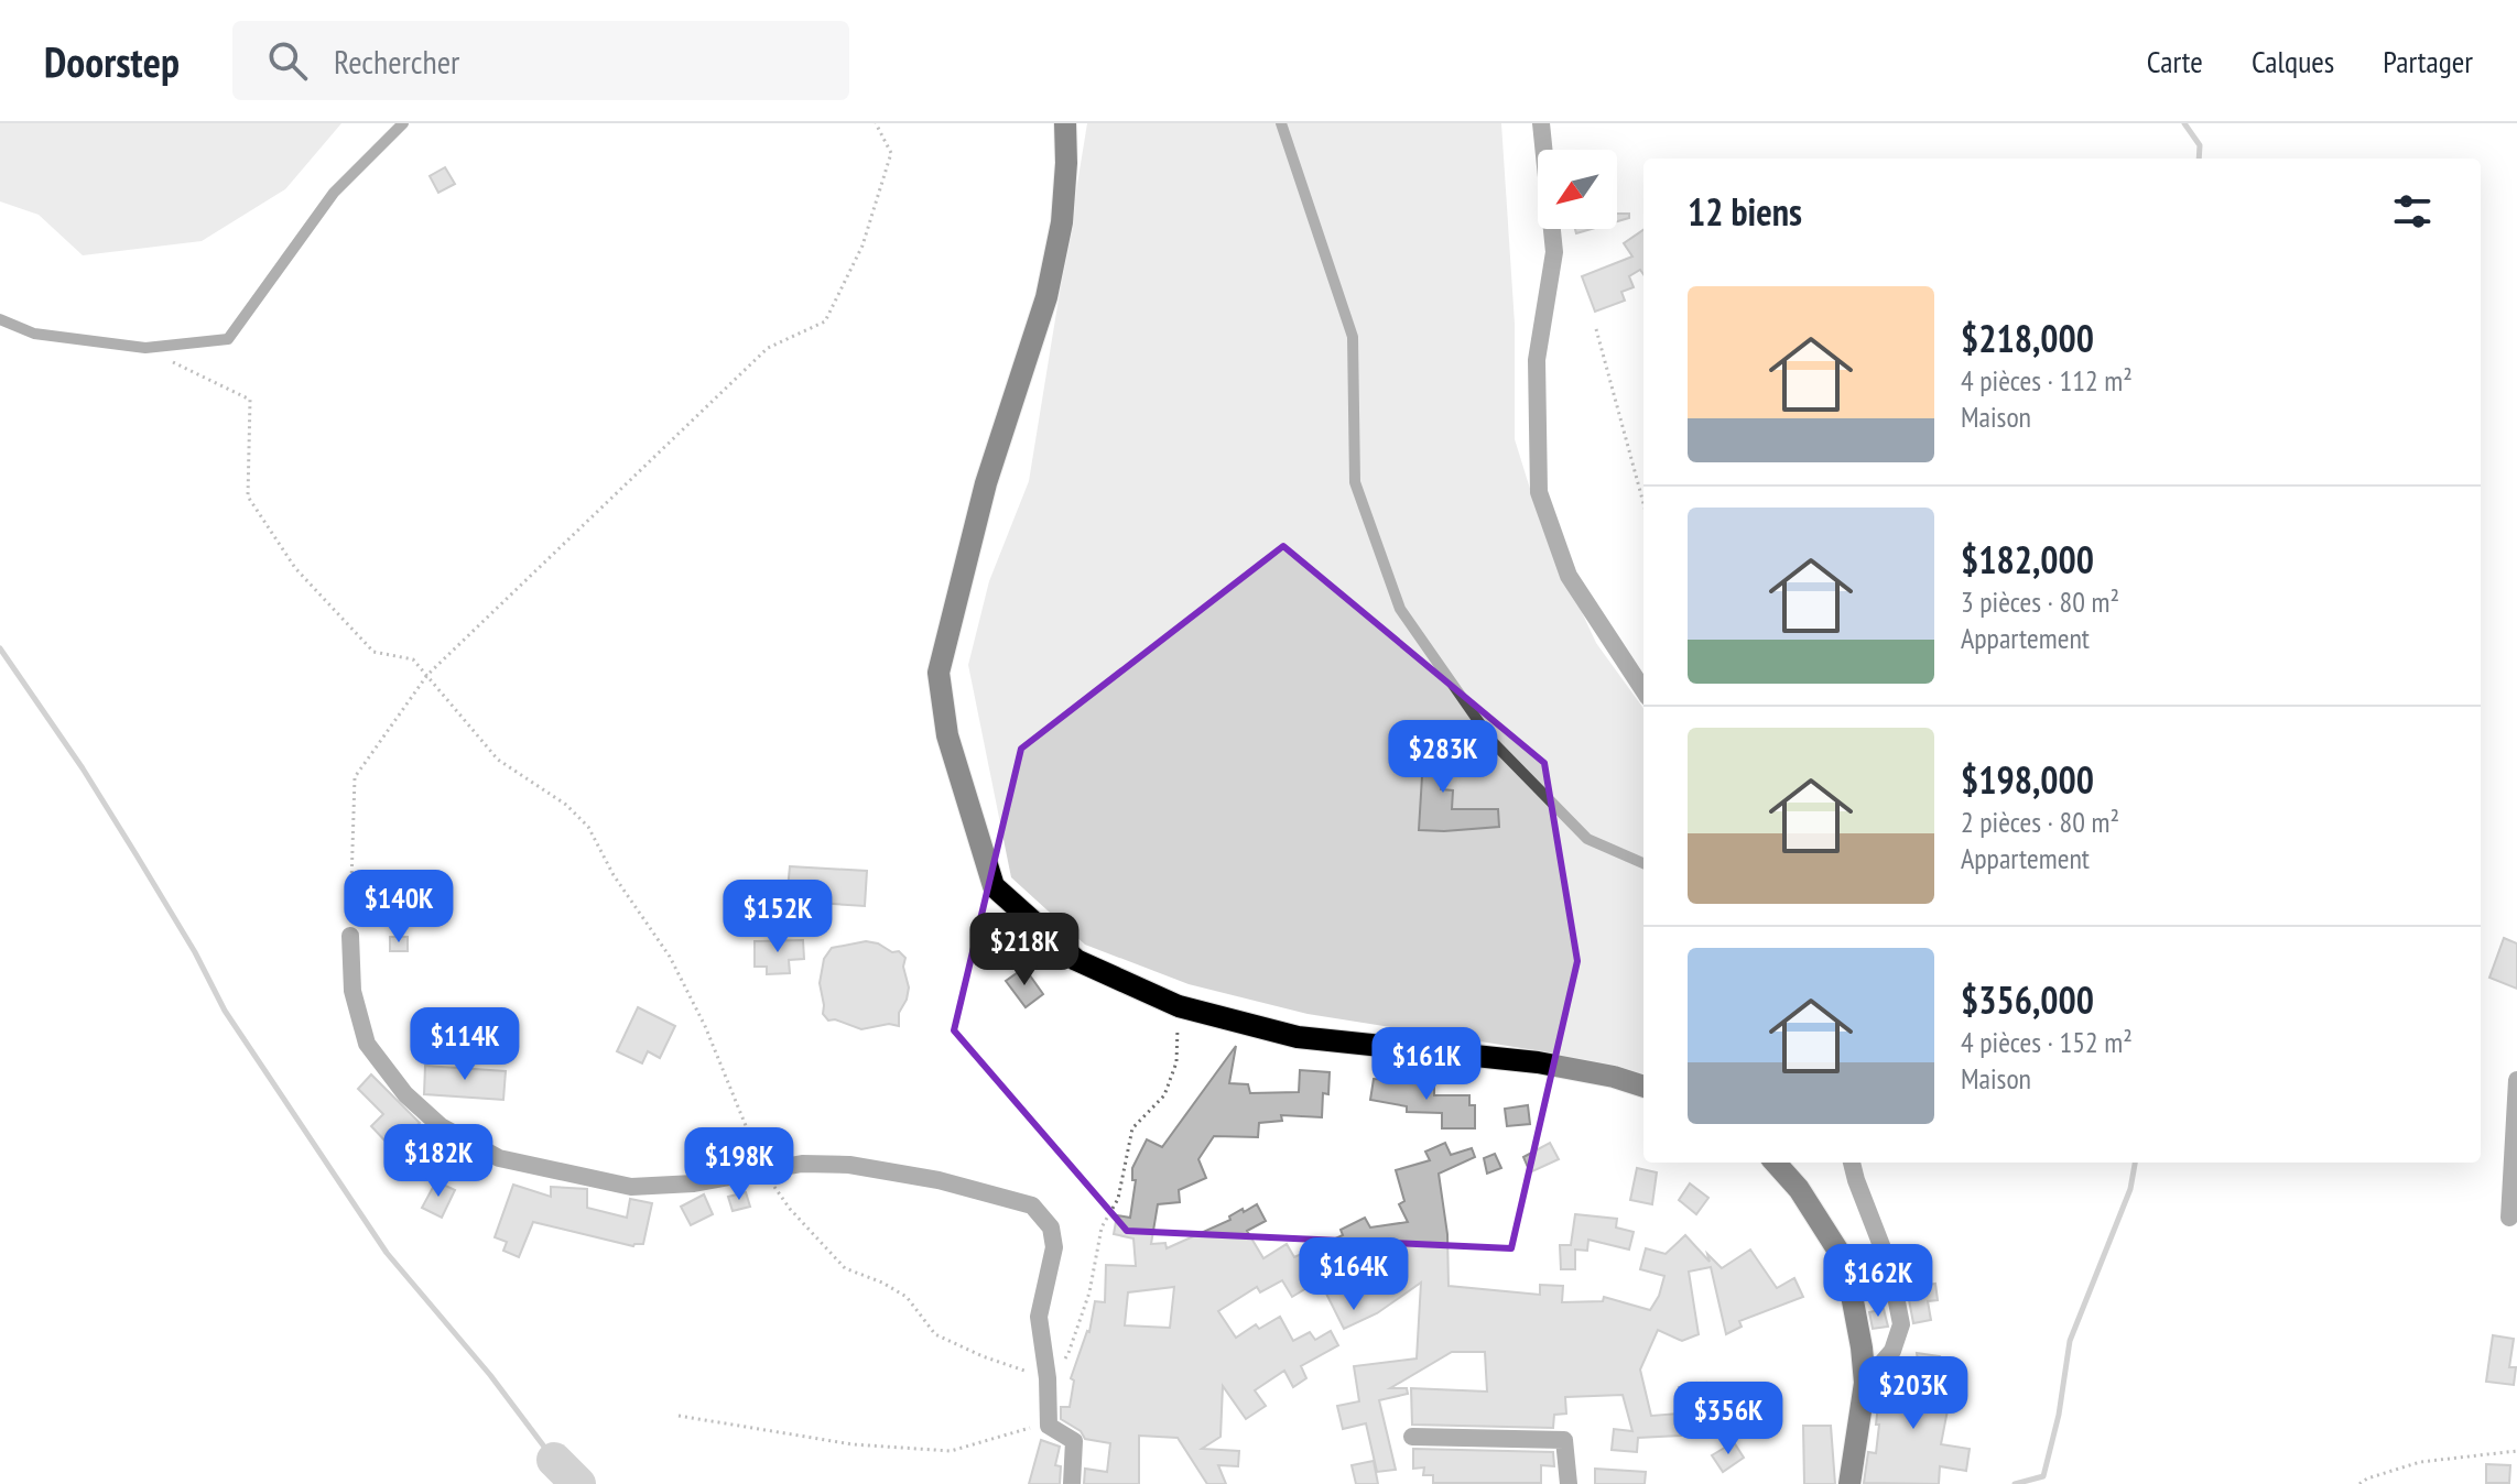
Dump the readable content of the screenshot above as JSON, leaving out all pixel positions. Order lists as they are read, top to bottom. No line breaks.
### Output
{"north":"bottom left","page":{"header":"Doorstep","search":"Rechercher","nav":["Carte","Calques","Partager"],"heading":"12 biens","list":[{"name":"$218,000","note":"4 pièces · 112 m² · Maison"},{"name":"$182,000","note":"3 pièces · 80 m² · Appartement"},{"name":"$198,000","note":"2 pièces · 80 m² · Appartement"},{"name":"$356,000","note":"4 pièces · 152 m² · Maison"}],"price":["$283K","$140K","$152K","$218K","$114K","$161K","$182K","$198K","$164K","$162K","$203K","$356K"]}}
